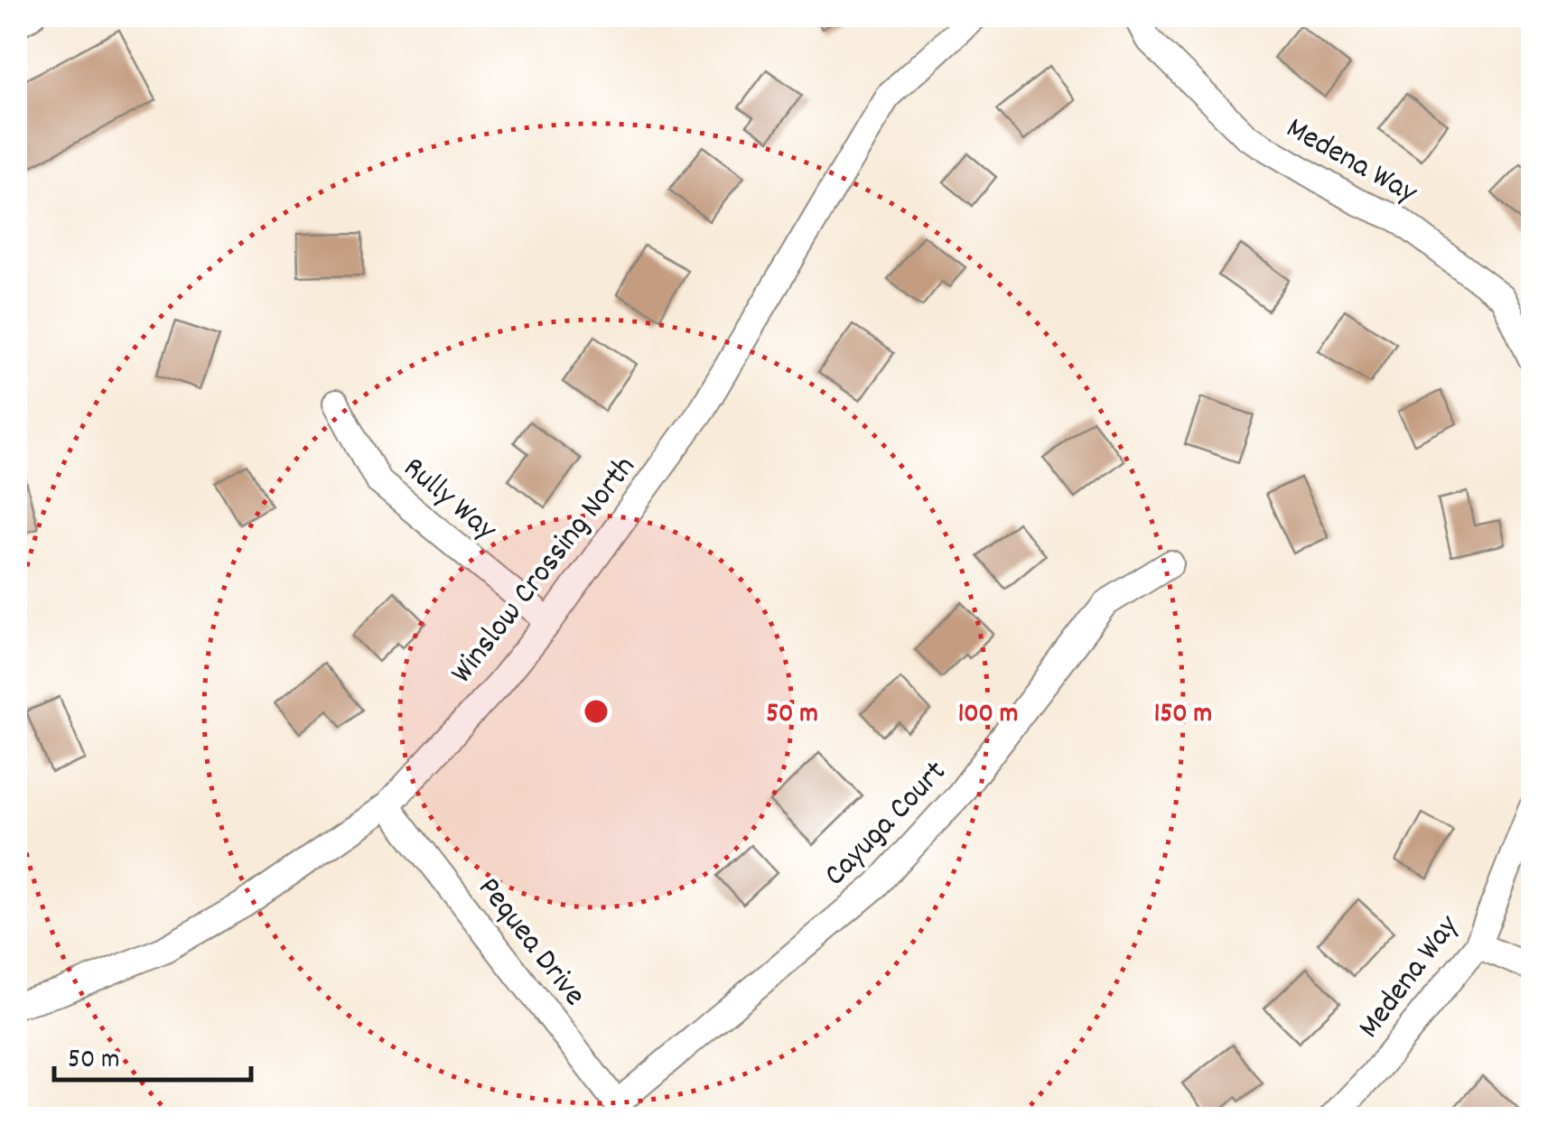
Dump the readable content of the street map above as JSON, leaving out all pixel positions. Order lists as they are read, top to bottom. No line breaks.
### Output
{"streets":{"street":["Medena Way","Rully Way","Winslow Crossing North","Cayuga Court","Pequea Drive"]},"crossings":[["Rully Way","Winslow Crossing North"],["Winslow Crossing North","Pequea Drive"],["Cayuga Court","Pequea Drive"]],"scale_bar":"50 m","rings":["50 m","100 m","150 m"]}
